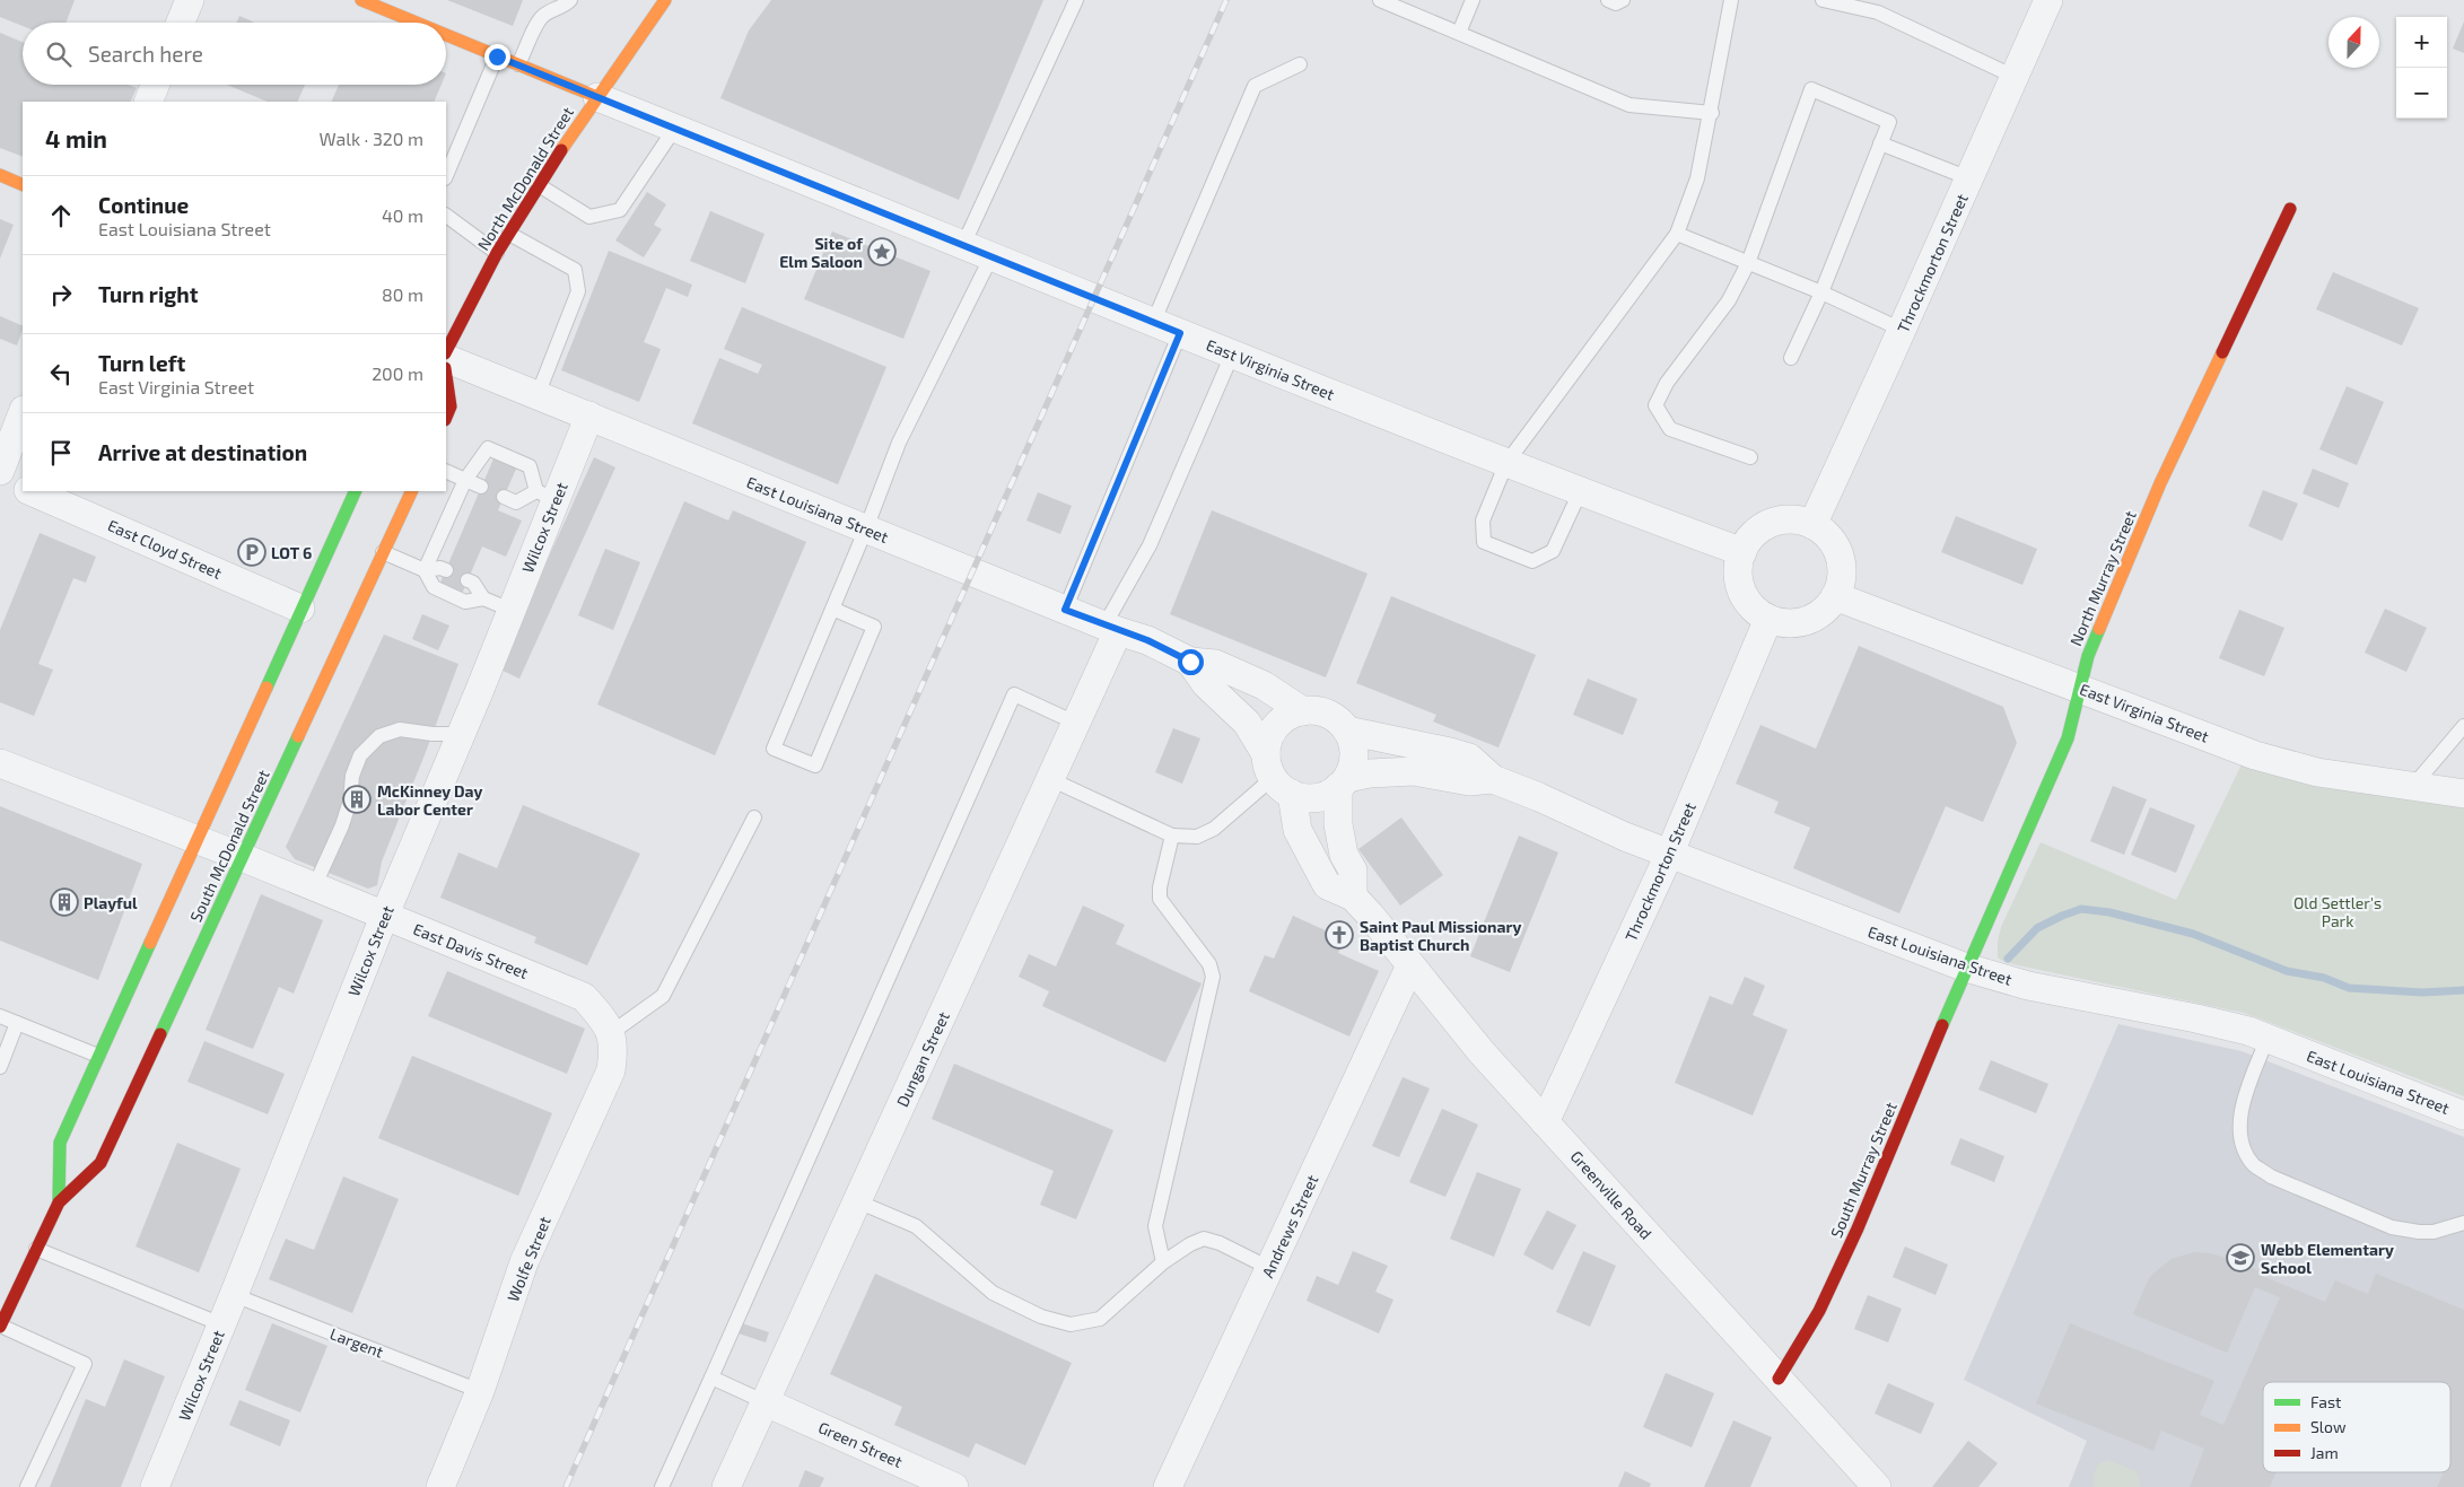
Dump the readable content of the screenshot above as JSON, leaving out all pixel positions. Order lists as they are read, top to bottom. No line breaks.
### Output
{"streets":{"main road":["North McDonald Street","East Virginia Street","North Murray Street","South McDonald Street","South Murray Street"],"street":["Throckmorton Street","East Louisiana Street","Wilcox Street","East Cloyd Street","East Davis Street","Dungan Street","Greenville Road","Andrews Street","Wolfe Street","Green Street"],"lane":["Largent"]},"crossings":[["North McDonald Street","East Virginia Street"],["Throckmorton Street","East Virginia Street"],["Throckmorton Street","East Louisiana Street"],["Throckmorton Street","Greenville Road"],["East Virginia Street","North Murray Street"],["East Louisiana Street","Wilcox Street"],["East Louisiana Street","North Murray Street"],["East Louisiana Street","Dungan Street"],["East Louisiana Street","South Murray Street"],["East Louisiana Street","Greenville Road"],["Wilcox Street","East Davis Street"],["Wilcox Street","Largent"],["East Cloyd Street","South McDonald Street"],["North Murray Street","South Murray Street"],["South McDonald Street","East Davis Street"],["East Davis Street","Wolfe Street"],["Dungan Street","Green Street"],["South Murray Street","Greenville Road"],["Greenville Road","Andrews Street"],["Wolfe Street","Largent"]],"parks":["Old Settler's Park"],"places":{"place":["Site of Elm Saloon"],"parking":["LOT 6"],"building":["McKinney Day Labor Center","Playful"],"church":["Saint Paul Missionary Baptist Church"],"school or university":["Webb Elementary School"]},"legend":["Fast","Slow","Jam"],"north":"top","page":{"map_buttons":["+","−"],"search":"Search here","heading":["4 min","Walk · 320 m"],"list":[["Continue","East Louisiana Street","40 m"],["Turn right","80 m"],["Turn left","East Virginia Street","200 m"],"Arrive at destination"]}}
